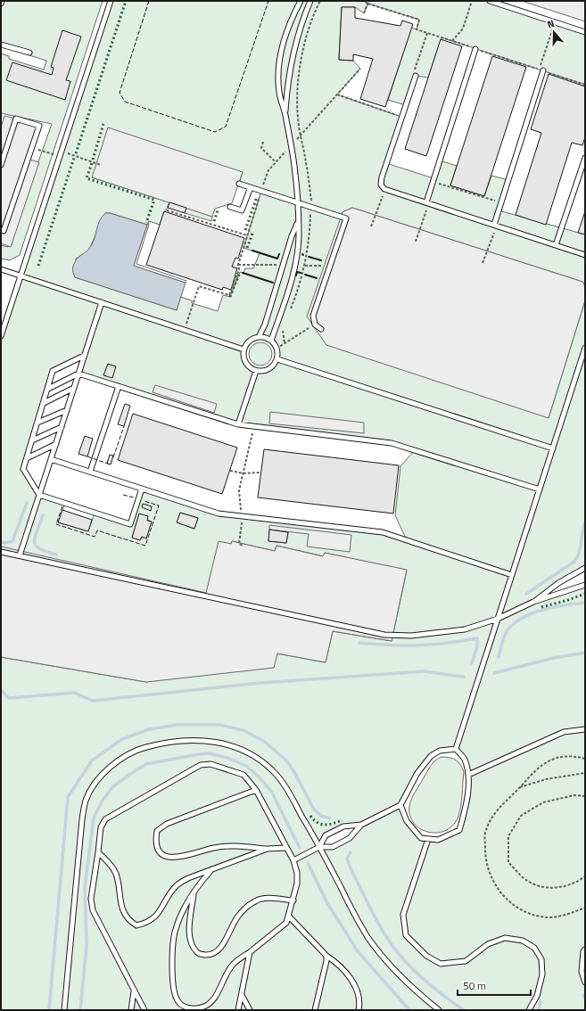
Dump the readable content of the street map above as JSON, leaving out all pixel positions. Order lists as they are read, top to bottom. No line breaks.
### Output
{"scale_bar":"50 m","north":"top"}
